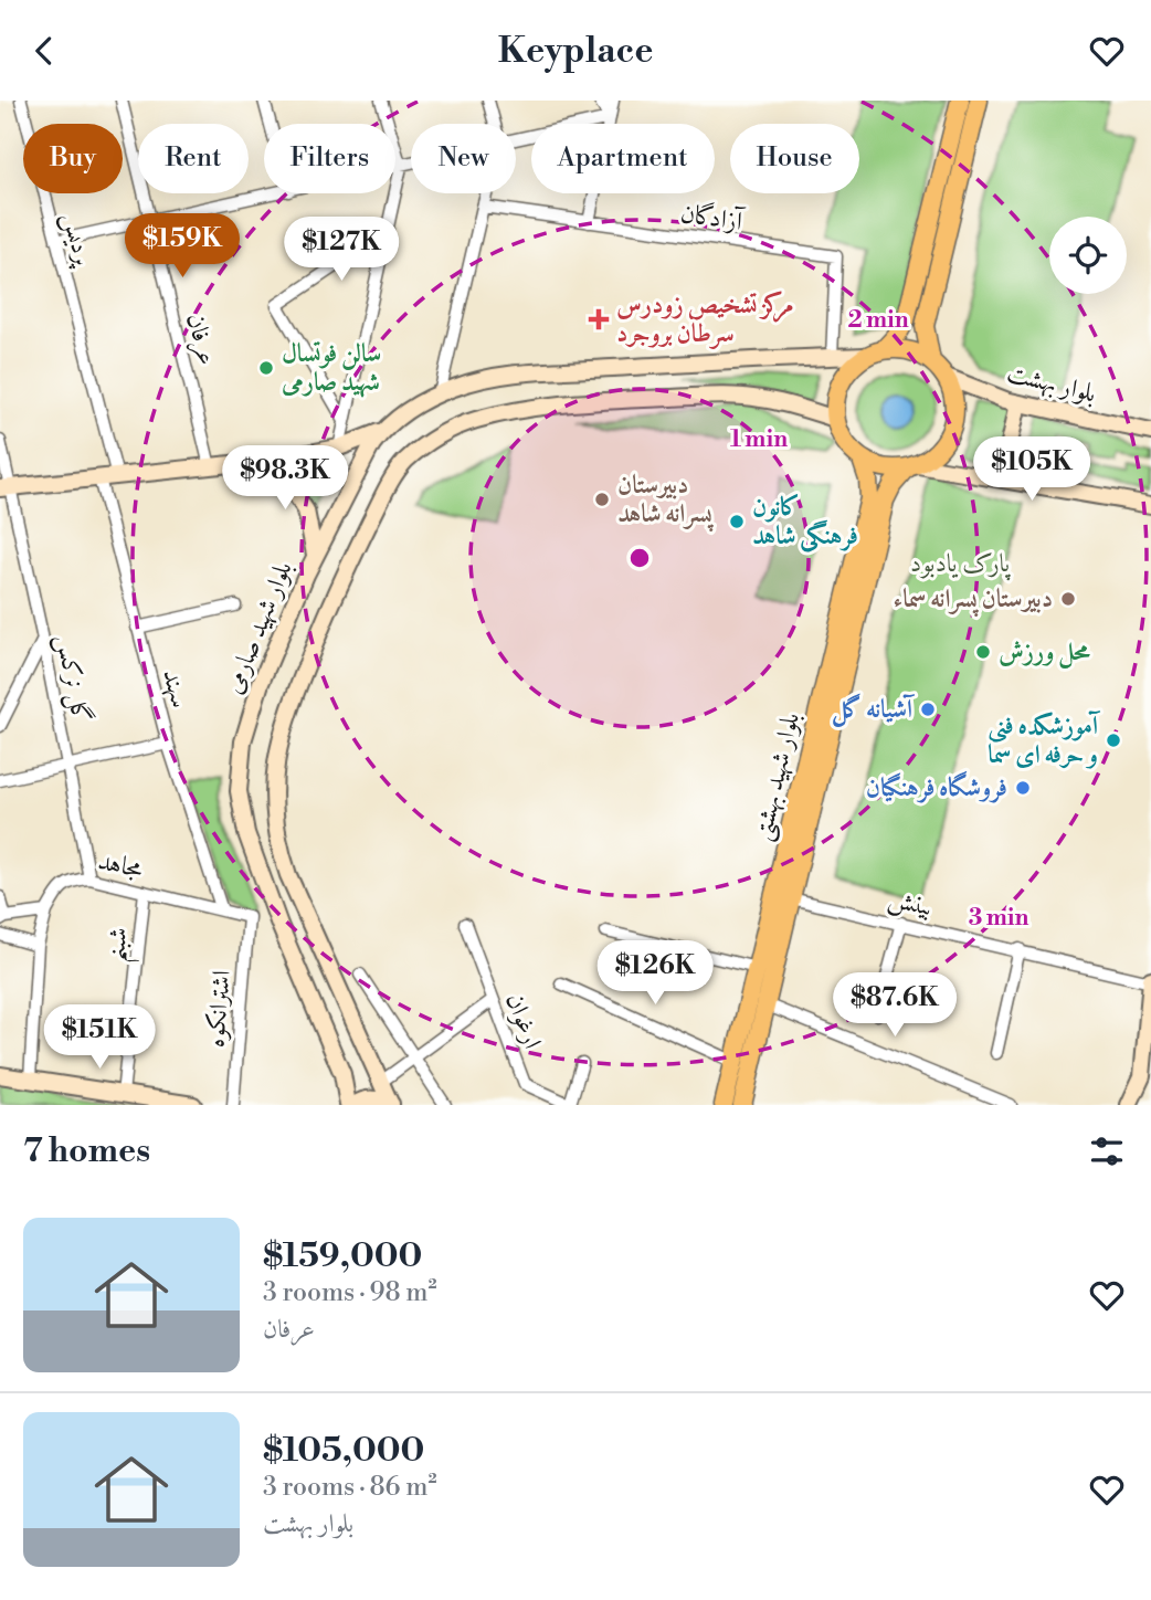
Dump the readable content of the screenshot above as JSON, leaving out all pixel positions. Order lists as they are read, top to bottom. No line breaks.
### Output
{"streets":{"main road":["بلوار بهشت","بلوار شهید صارمی","بلوار شهید بهشتی"],"street":["آزادگان","پردیس","عرفان","گل نرکس","سهند","مجاهد","بینش","شبنم","اشترانکوه","ارغوان"]},"crossings":[["آزادگان","بلوار شهید صارمی"],["بلوار بهشت","بلوار شهید صارمی"],["بلوار بهشت","بلوار شهید بهشتی"],["بلوار شهید صارمی","بلوار شهید بهشتی"],["گل نرکس","سهند"],["گل نرکس","مجاهد"],["بلوار شهید بهشتی","بینش"],["مجاهد","شبنم"],["مجاهد","اشترانکوه"]],"parks":["پارک یادبود"],"places":{"health":["مرکز تشخیص زودرس سرطان بروجرد"],"other":["سالن فوتسال شهید صارمی","دبیرستان پسرانه شاهد","کانون فرهنگی شاهد","دبیرستان پسرانه سماء","محل ورزش","آشیانه گل","آموزشکده فنی و حرفه ای سما","فروشگاه فرهنگیان"]},"page":{"header":"Keyplace","chip":["Buy","Rent","Filters","New","Apartment","House"],"price":["$159K","$127K","$105K","$98.3K","$126K","$87.6K","$151K"],"heading":"7 homes","list":[{"name":"$159,000","note":"3 rooms · 98 m² · عرفان"},{"name":"$105,000","note":"3 rooms · 86 m² · بلوار بهشت"}]},"rings":["2 min","1 min","3 min"]}
